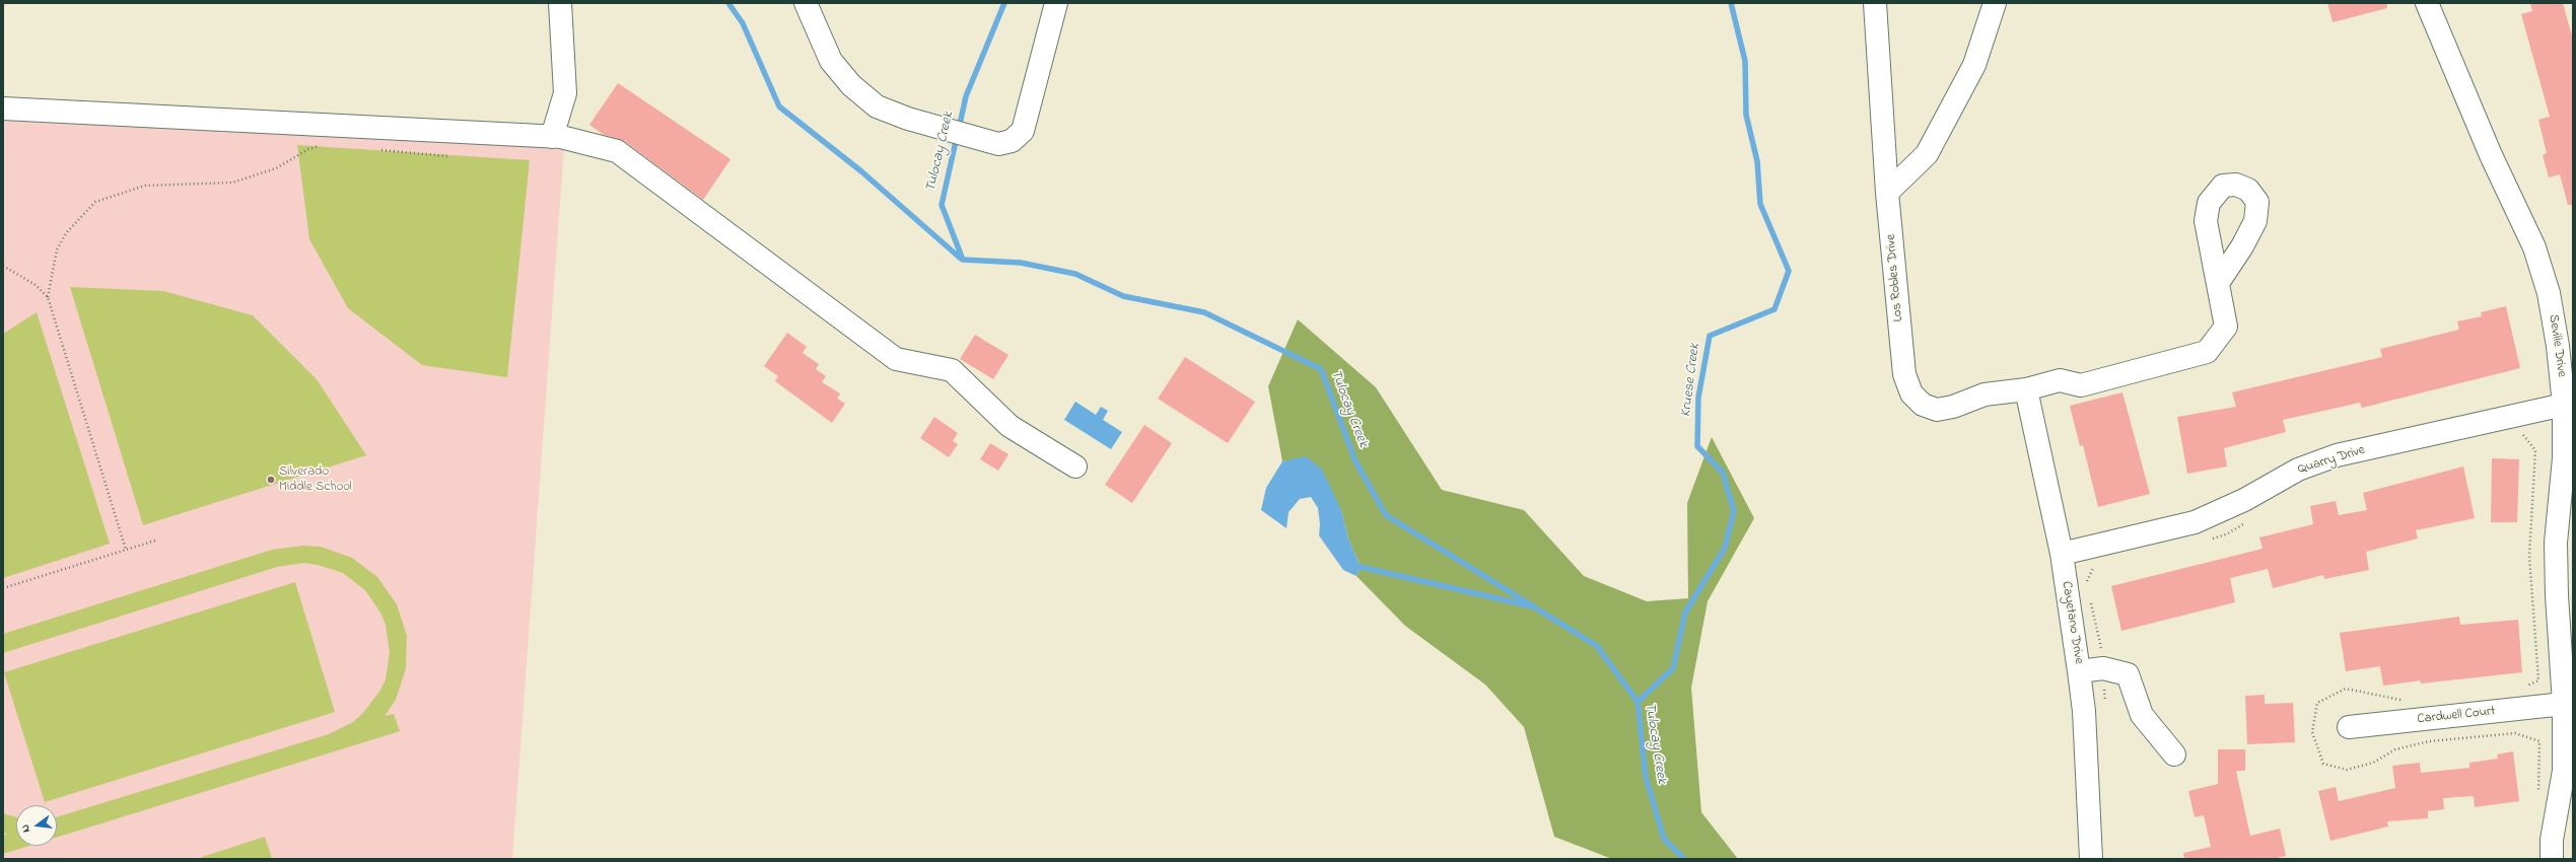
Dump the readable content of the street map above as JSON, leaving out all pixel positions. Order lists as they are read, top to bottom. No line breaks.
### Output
{"streets":{"street":["Los Robles Drive","Seville Drive","Quarry Drive","Cayetano Drive","Cardwell Court"]},"crossings":[["Los Robles Drive","Cayetano Drive"],["Seville Drive","Quarry Drive"],["Seville Drive","Cardwell Court"],["Quarry Drive","Cayetano Drive"]],"water":["Tulocay Creek","Kruese Creek"],"places":["Silverado Middle School"],"north":"left"}
